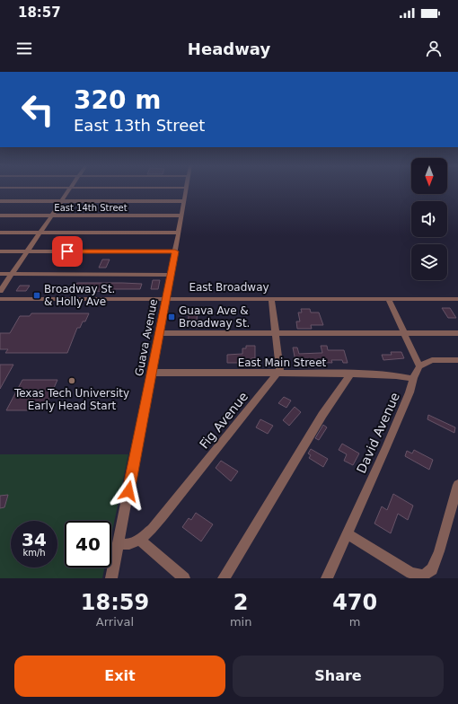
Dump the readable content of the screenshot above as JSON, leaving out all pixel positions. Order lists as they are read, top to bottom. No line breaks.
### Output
{"streets":{"street":["East 14th Street","East Broadway","Guava Avenue","East Main Street","Fig Avenue","David Avenue"]},"crossings":[["East 14th Street","Guava Avenue"],["East Broadway","Guava Avenue"],["Guava Avenue","East Main Street"],["East Main Street","Fig Avenue"],["East Main Street","David Avenue"]],"places":{"transit":["Broadway St. & Holly Ave","Guava Ave & Broadway St."],"other":["Texas Tech University Early Head Start"]},"north":"bottom","page":{"status":"18:57","header":"Headway","turn":["320 m","East 13th Street"],"speed":"34 km/h","limit":"40","eta":["18:59","Arrival","2","min","470","m"],"buttons":["Exit","Share"]}}
